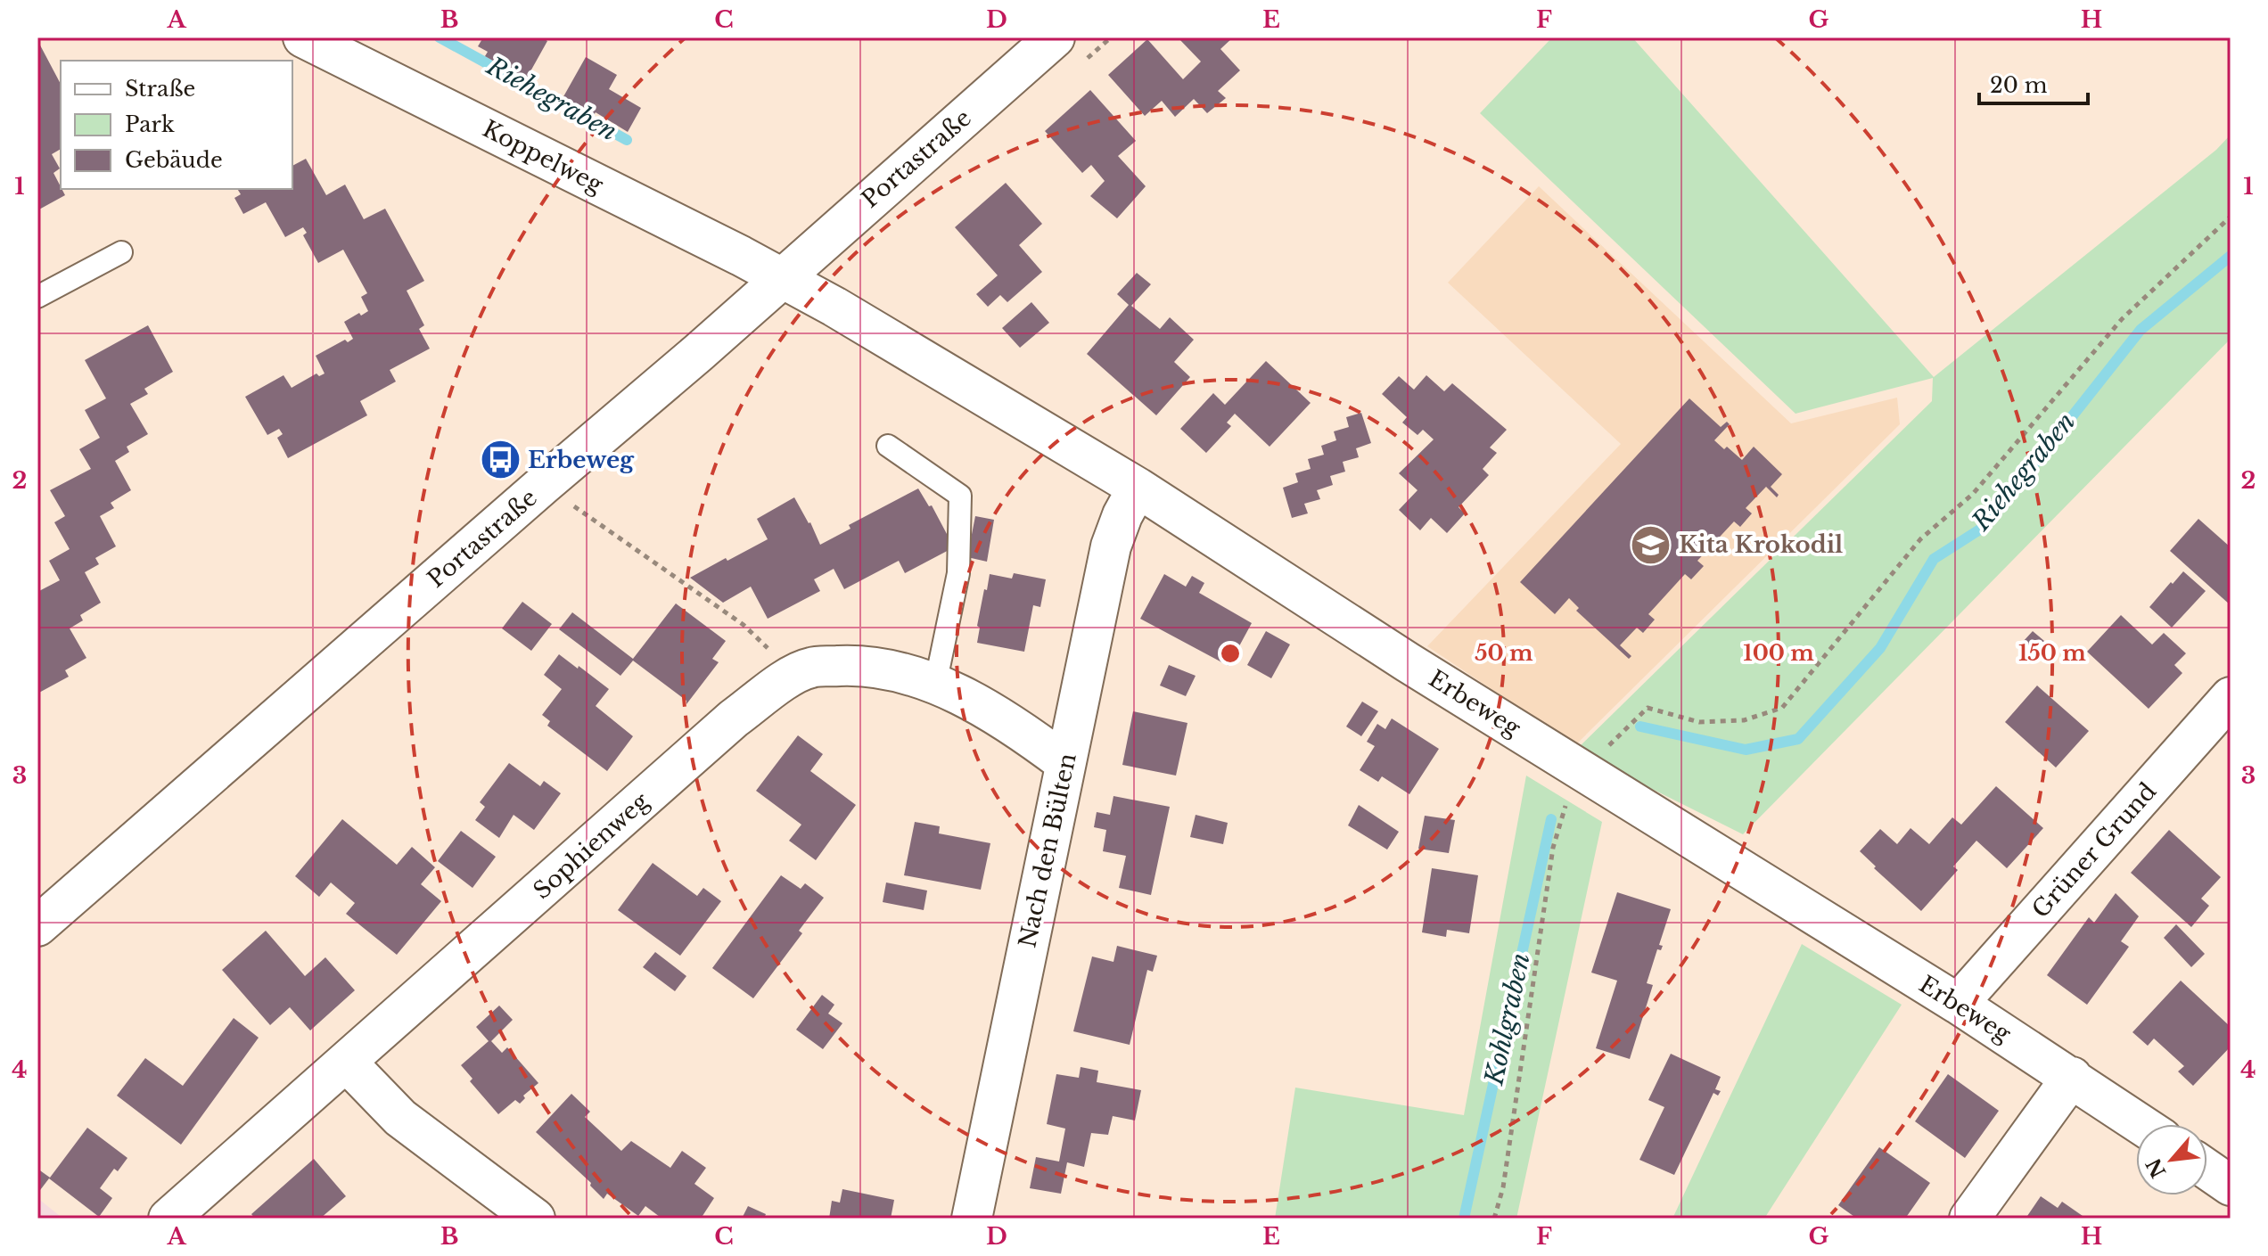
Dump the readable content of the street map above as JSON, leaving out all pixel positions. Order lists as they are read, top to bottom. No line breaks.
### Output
{"streets":{"street":["Koppelweg","Portastraße","Erbeweg","Sophienweg","Nach den Bülten","Grüner Grund"]},"crossings":[["Koppelweg","Portastraße"],["Koppelweg","Erbeweg"],["Portastraße","Erbeweg"],["Erbeweg","Nach den Bülten"],["Erbeweg","Grüner Grund"],["Sophienweg","Nach den Bülten"]],"water":["Riehegraben","Kohlgraben"],"places":{"bus stop":["Erbeweg"],"school or university":["Kita Krokodil"]},"legend":["Straße","Park","Gebäude"],"scale_bar":"20 m","north":"bottom left","grid":{"columns":["A","B","C","D","E","F","G","H"],"rows":["1","2","3","4"]},"rings":["50 m","100 m","150 m"]}
